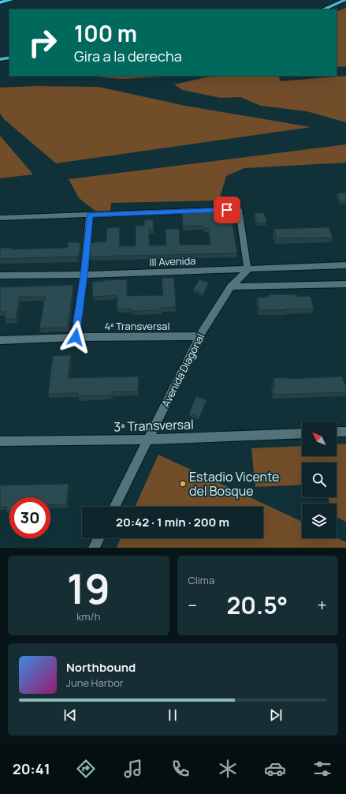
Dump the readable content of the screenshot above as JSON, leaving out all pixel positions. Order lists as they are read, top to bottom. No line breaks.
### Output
{"streets":{"street":["III Avenida","4ª Transversal","Avenida Diagonal","3ª Transversal"]},"crossings":[["III Avenida","Avenida Diagonal"],["4ª Transversal","Avenida Diagonal"],["Avenida Diagonal","3ª Transversal"]],"places":["Estadio Vicente del Bosque"],"north":"top left","page":{"turn":["100 m","Gira a la derecha"],"limit":"30","trip":"20:42 · 1 min · 200 m","tile":[["19","km/h"],"Clima"],"heat":["−","20.5°","+"],"song":["Northbound","June Harbor"],"tabs":"20:41"}}
